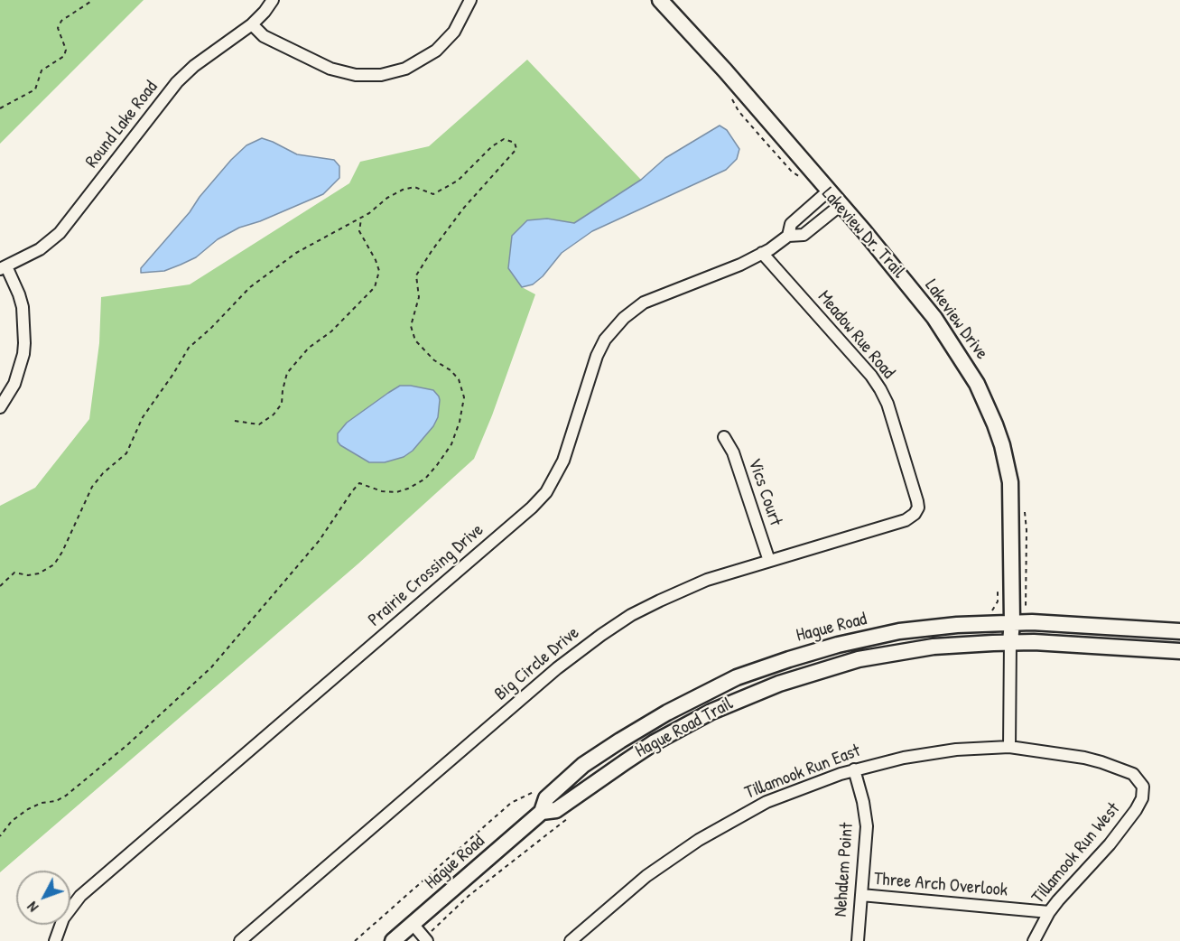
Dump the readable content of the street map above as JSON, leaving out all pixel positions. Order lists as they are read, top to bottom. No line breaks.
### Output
{"streets":{"main road":["Lakeview Drive","Hague Road"],"street":["Round Lake Road","Meadow Rue Road","Vics Court","Prairie Crossing Drive","Big Circle Drive","Tillamook Run East","Tillamook Run West","Nehalem Point","Three Arch Overlook"],"path":["Lakeview Dr. Trail"]},"crossings":[["Lakeview Drive","Prairie Crossing Drive"],["Lakeview Drive","Hague Road"],["Lakeview Drive","Tillamook Run East"],["Meadow Rue Road","Prairie Crossing Drive"],["Meadow Rue Road","Big Circle Drive"],["Vics Court","Big Circle Drive"],["Tillamook Run East","Tillamook Run West"],["Tillamook Run East","Nehalem Point"],["Tillamook Run West","Three Arch Overlook"],["Nehalem Point","Three Arch Overlook"]],"north":"bottom left"}
